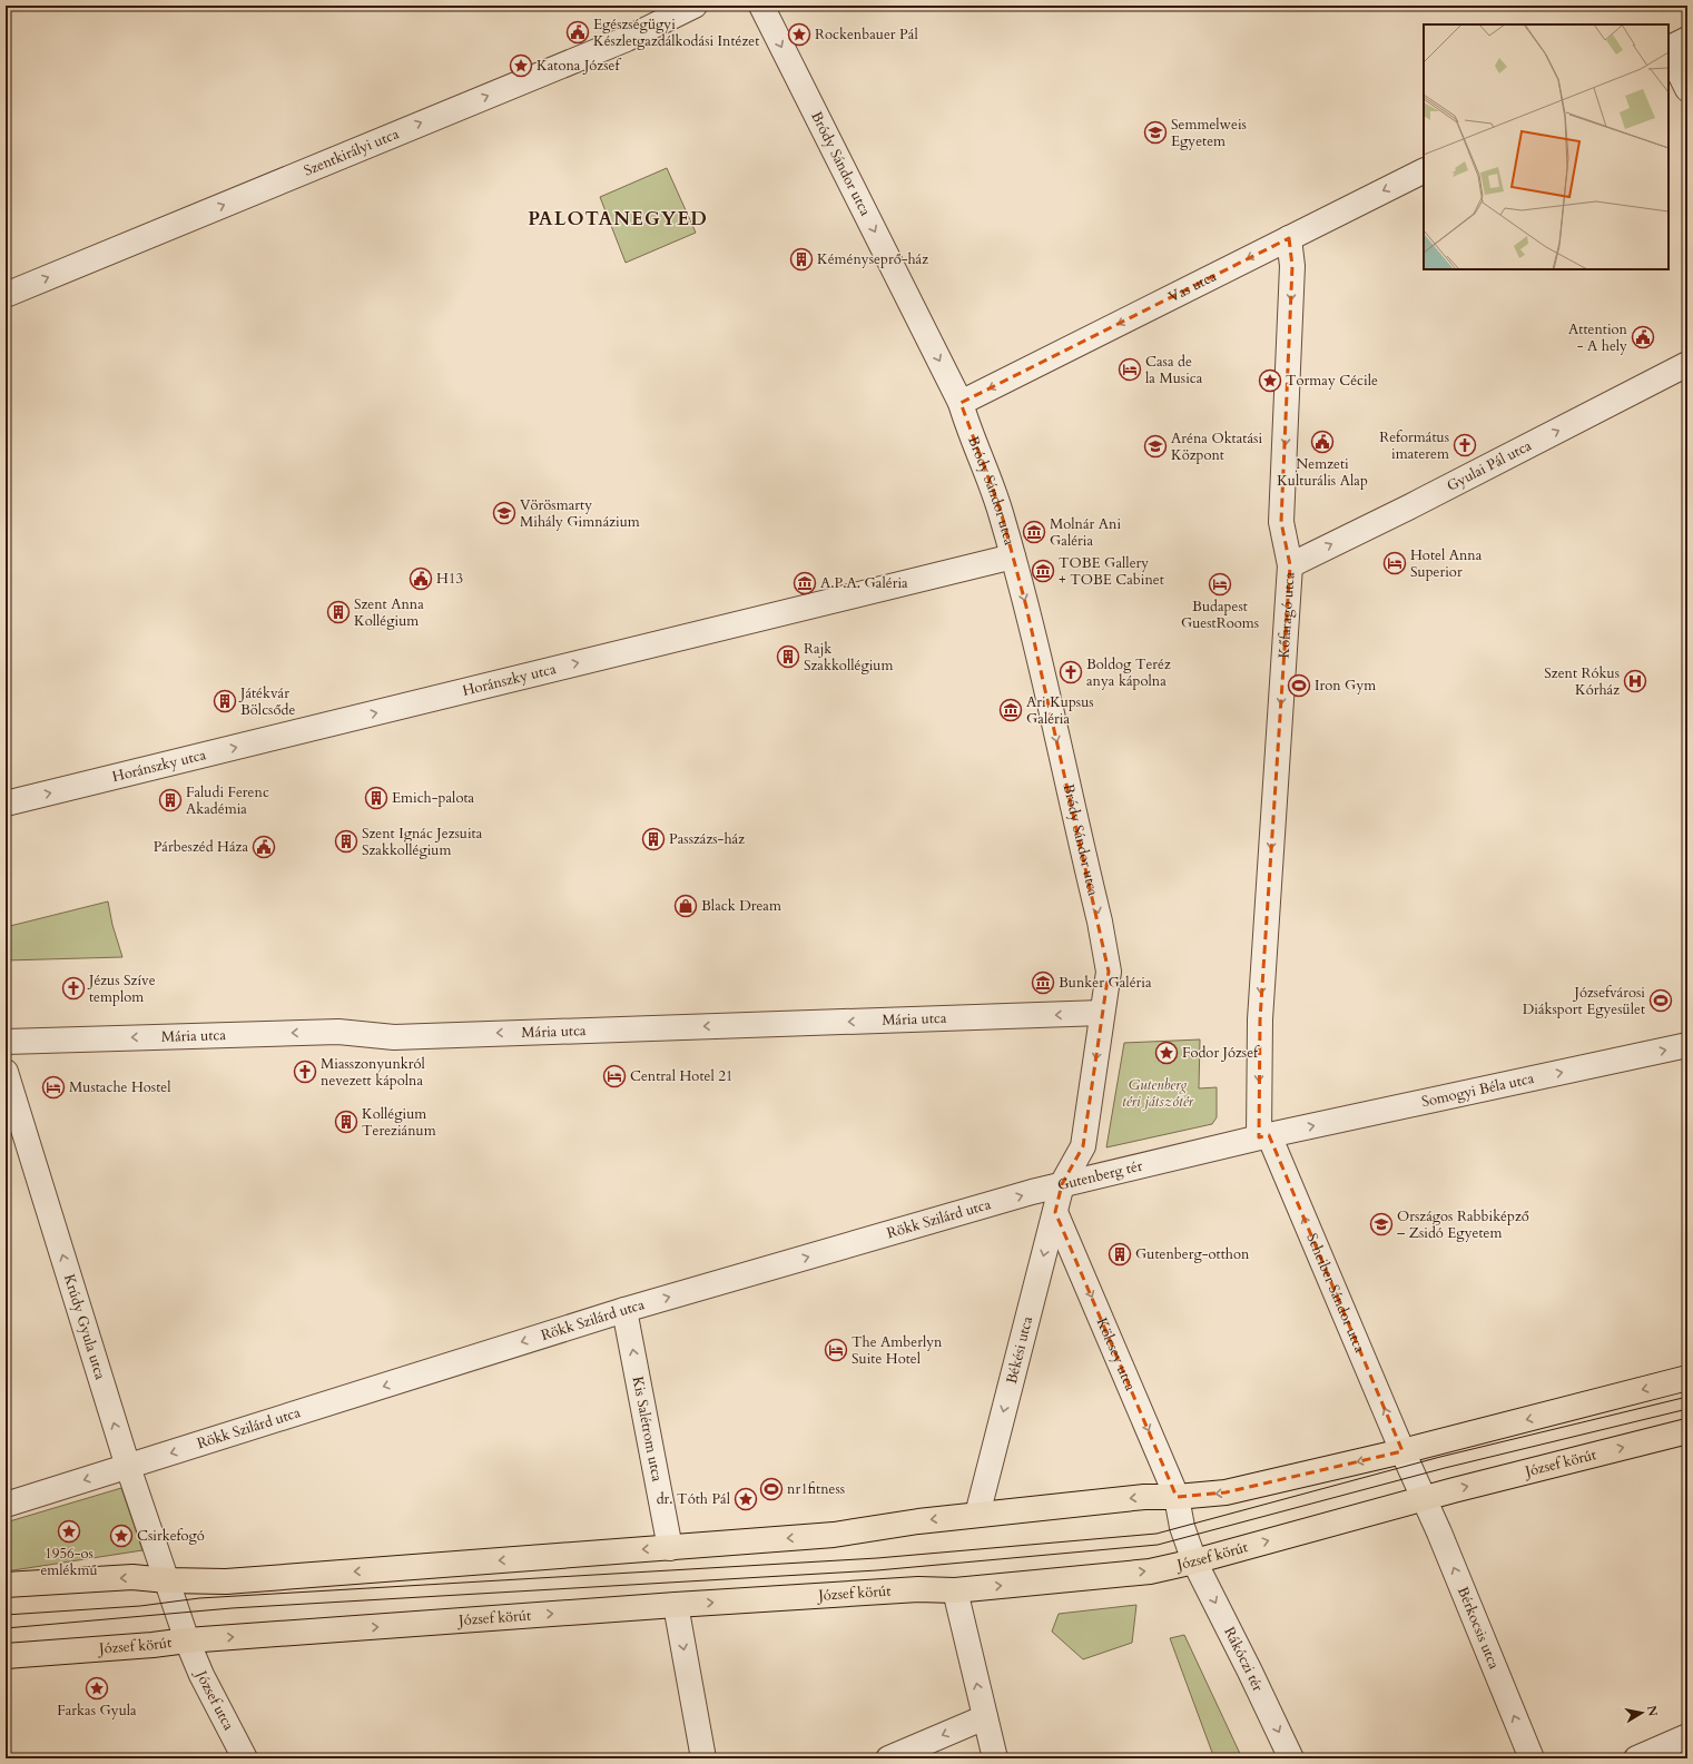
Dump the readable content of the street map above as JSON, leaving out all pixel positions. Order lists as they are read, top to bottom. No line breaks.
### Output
{"streets":{"main road":["József körút"],"street":["Szentkirályi utca","Bródy Sándor utca","Vas utca","Gyulai Pál utca","Kőfaragó utca","Horánszky utca","Mária utca","Somogyi Béla utca","Gutenberg tér","Rökk Szilárd utca","Scheiber Sándor utca","Krúdy Gyula utca","Békési utca","Kölcsey utca","Kis Salétrom utca","Bérkocsis utca","Rákóczi tér","József utca"]},"crossings":[["Bródy Sándor utca","Vas utca"],["Bródy Sándor utca","Horánszky utca"],["Bródy Sándor utca","Mária utca"],["Bródy Sándor utca","Gutenberg tér"],["Vas utca","Kőfaragó utca"],["Gyulai Pál utca","Kőfaragó utca"],["Kőfaragó utca","Somogyi Béla utca"],["Kőfaragó utca","Gutenberg tér"],["Kőfaragó utca","Scheiber Sándor utca"],["Mária utca","Gutenberg tér"],["Somogyi Béla utca","Gutenberg tér"],["Somogyi Béla utca","Scheiber Sándor utca"],["Gutenberg tér","Rökk Szilárd utca"],["Gutenberg tér","Scheiber Sándor utca"],["Gutenberg tér","Békési utca"],["Rökk Szilárd utca","Krúdy Gyula utca"],["Rökk Szilárd utca","Békési utca"],["Rökk Szilárd utca","Kis Salétrom utca"],["Scheiber Sándor utca","József körút"],["Scheiber Sándor utca","Bérkocsis utca"],["Krúdy Gyula utca","József utca"],["Békési utca","Kölcsey utca"],["Kölcsey utca","József körút"],["Kölcsey utca","Rákóczi tér"],["József körút","Bérkocsis utca"],["József körút","Rákóczi tér"],["József körút","József utca"]],"one_way":["Szentkirályi utca","Bródy Sándor utca","Vas utca","Gyulai Pál utca","Kőfaragó utca","Horánszky utca","Mária utca","Somogyi Béla utca","Gutenberg tér","Scheiber Sándor utca","Krúdy Gyula utca","Békési utca","Kölcsey utca","Kis Salétrom utca","Bérkocsis utca","Rákóczi tér"],"districts":["PALOTANEGYED"],"parks":["Gutenberg téri játszótér"],"places":{"public building":["Egészségügyi Készletgazdálkodási Intézet","Attention - A hely","Nemzeti Kulturális Alap","H13","Párbeszéd Háza"],"place":["Rockenbauer Pál","Katona József","Tormay Cécile","Fodor József","dr. Tóth Pál","1956-os emlékmű","Csirkefogó","Farkas Gyula"],"school or university":["Semmelweis Egyetem","Aréna Oktatási Központ","Vörösmarty Mihály Gimnázium","Országos Rabbiképző – Zsidó Egyetem"],"building":["Kéményseprő-ház","Szent Anna Kollégium","Rajk Szakkollégium","Játékvár Bölcsőde","Emich-palota","Faludi Ferenc Akadémia","Passzázs-ház","Szent Ignác Jezsuita Szakkollégium","Kollégium Tereziánum","Gutenberg-otthon"],"hotel":["Casa de la Musica","Hotel Anna Superior","Budapest GuestRooms","Central Hotel 21","Mustache Hostel","The Amberlyn Suite Hotel"],"church":["Református imaterem","Boldog Teréz anya kápolna","Jézus Szíve templom","Miasszonyunkról nevezett kápolna"],"museum":["Molnár Ani Galéria","TOBE Gallery + TOBE Cabinet","A.P.A. Galéria","Ari Kupsus Galéria","Bunker Galéria"],"hospital":["Szent Rókus Kórház"],"sports":["Iron Gym","Józsefvárosi Diáksport Egyesület","nr1fitness"],"shop":["Black Dream"]},"north":"right"}
